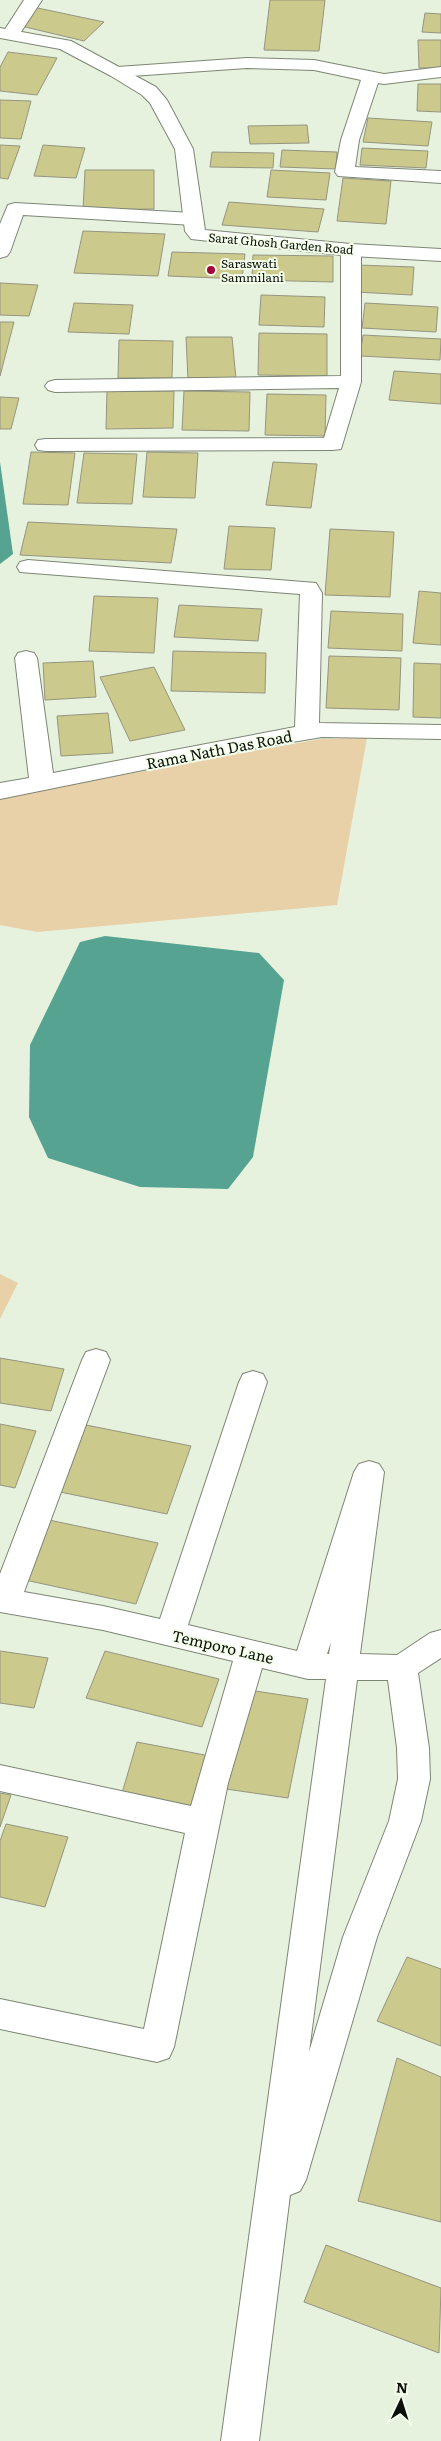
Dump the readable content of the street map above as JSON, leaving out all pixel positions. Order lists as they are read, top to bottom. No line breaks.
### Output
{"streets":{"street":["Sarat Ghosh Garden Road","Rama Nath Das Road","Temporo Lane"]},"places":["Saraswati Sammilani"],"north":"top"}
